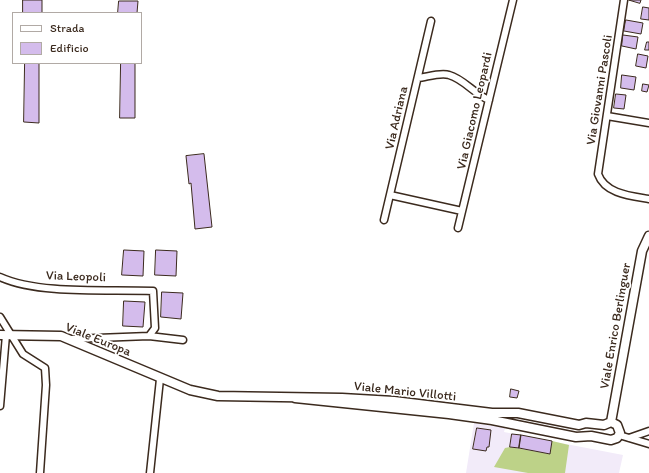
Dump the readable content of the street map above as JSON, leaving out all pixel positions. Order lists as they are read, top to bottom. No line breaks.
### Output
{"streets":{"street":["Via Giovanni Pascoli","Via Giacomo Leopardi","Via Adriana","Via Leopoli","Viale Enrico Berlinguer","Viale Europa","Viale Mario Villotti"]},"crossings":[["Viale Enrico Berlinguer","Viale Mario Villotti"],["Viale Europa","Viale Mario Villotti"]],"legend":["Strada","Edificio"]}
